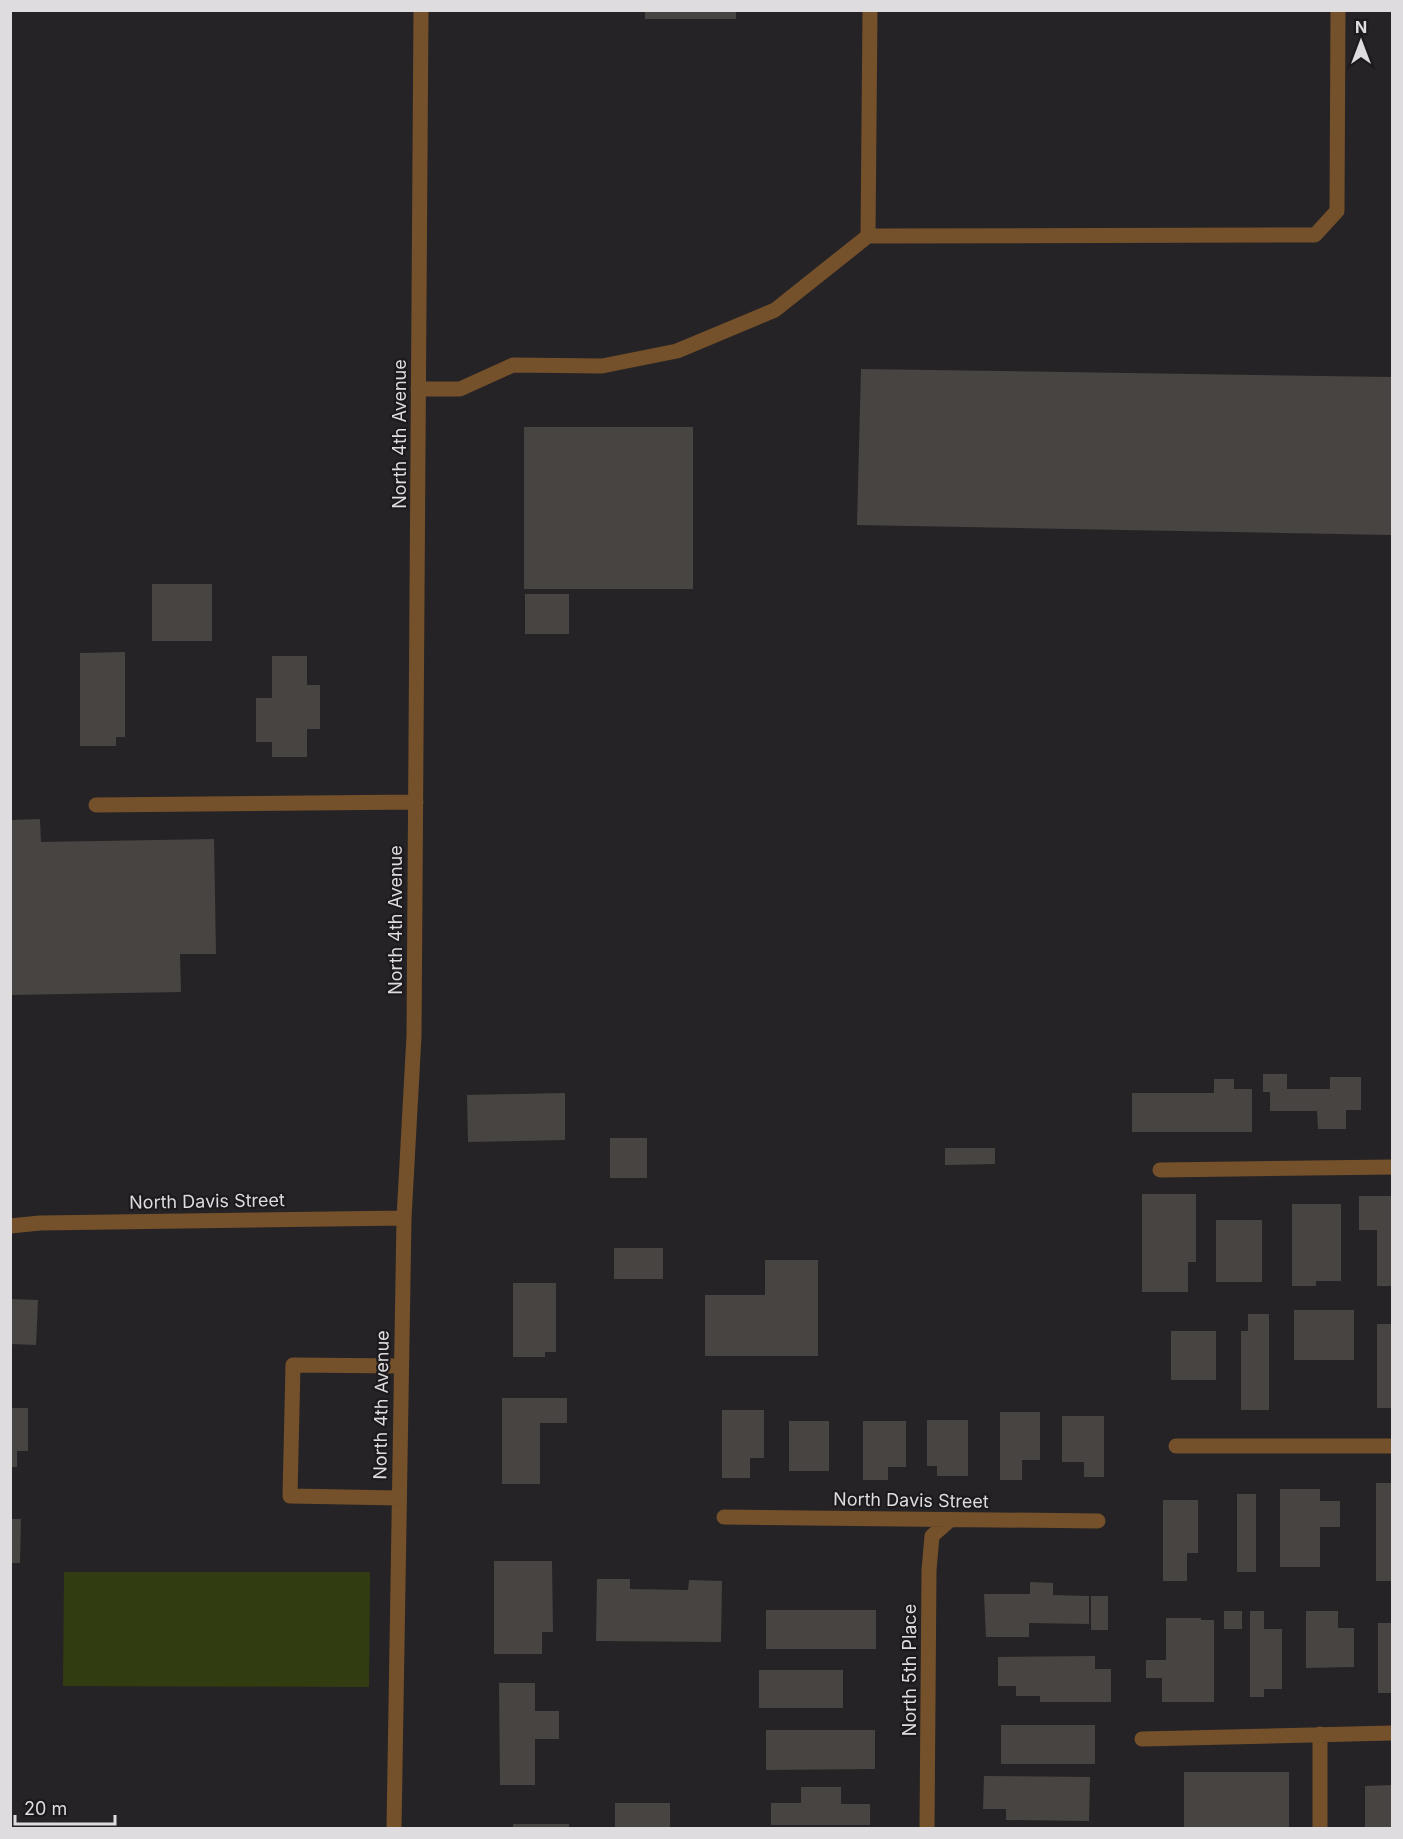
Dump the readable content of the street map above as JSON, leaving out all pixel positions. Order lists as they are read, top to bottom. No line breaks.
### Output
{"streets":{"street":["North 4th Avenue","North Davis Street","North 5th Place"]},"crossings":[["North 4th Avenue","North Davis Street"],["North Davis Street","North 5th Place"]],"scale_bar":"20 m","north":"top"}
